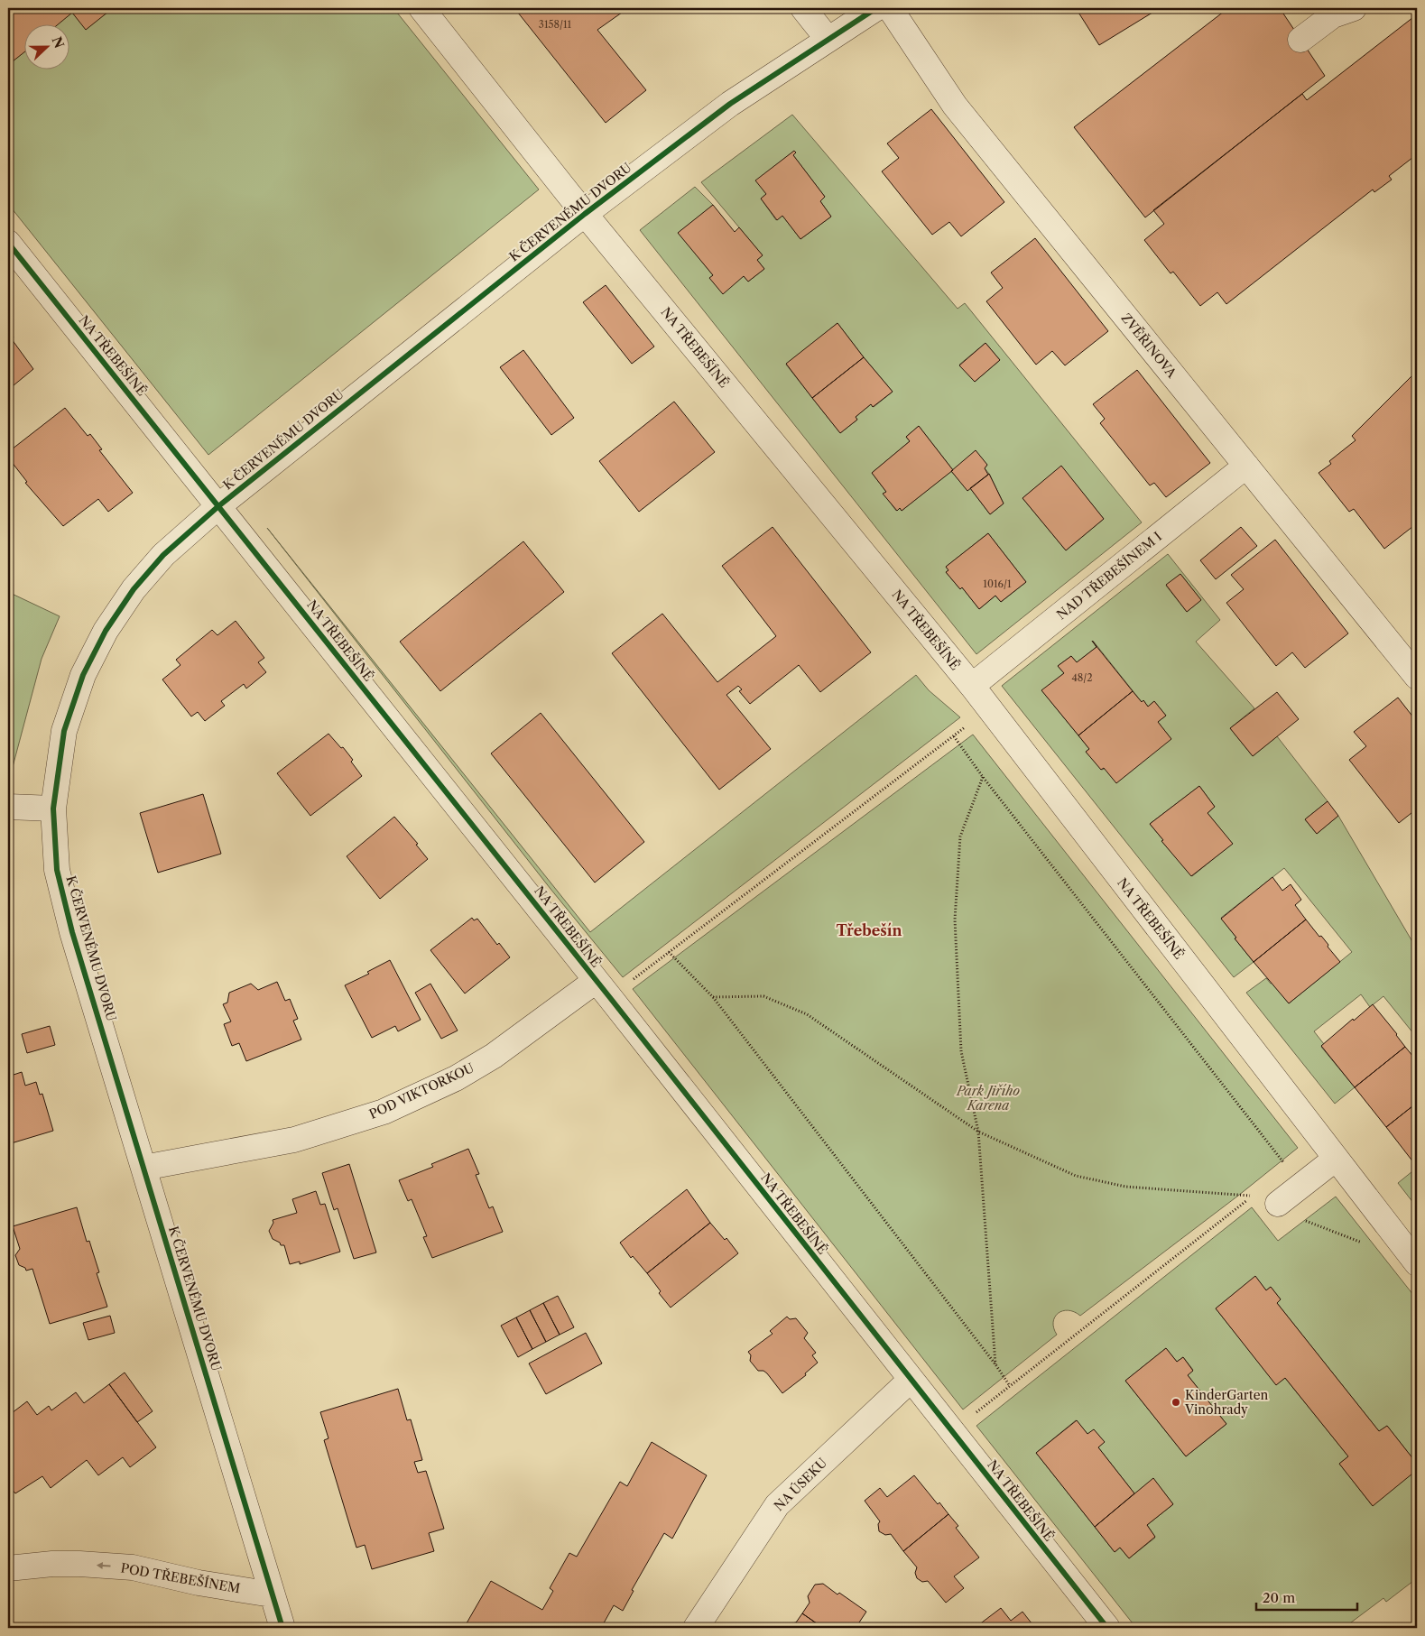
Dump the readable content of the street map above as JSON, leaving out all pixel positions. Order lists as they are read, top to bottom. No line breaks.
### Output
{"streets":{"street":["K ČERVENÉMU DVORU","ZVĚŘINOVA","NA TŘEBEŠÍNĚ","NAD TŘEBEŠÍNEM I","POD VIKTORKOU","NA ÚSEKU","POD TŘEBEŠÍNEM"]},"crossings":[["K ČERVENÉMU DVORU","NA TŘEBEŠÍNĚ"],["K ČERVENÉMU DVORU","POD VIKTORKOU"],["K ČERVENÉMU DVORU","POD TŘEBEŠÍNEM"],["ZVĚŘINOVA","NAD TŘEBEŠÍNEM I"],["NA TŘEBEŠÍNĚ","NAD TŘEBEŠÍNEM I"],["NA TŘEBEŠÍNĚ","POD VIKTORKOU"],["NA TŘEBEŠÍNĚ","NA ÚSEKU"]],"one_way":["POD TŘEBEŠÍNEM"],"districts":["Třebešín"],"parks":["Park Jiřího Karena"],"places":["KinderGarten Vinohrady"],"house_numbers":["3158/11","1016/1","48/2"],"scale_bar":"20 m","north":"right"}
